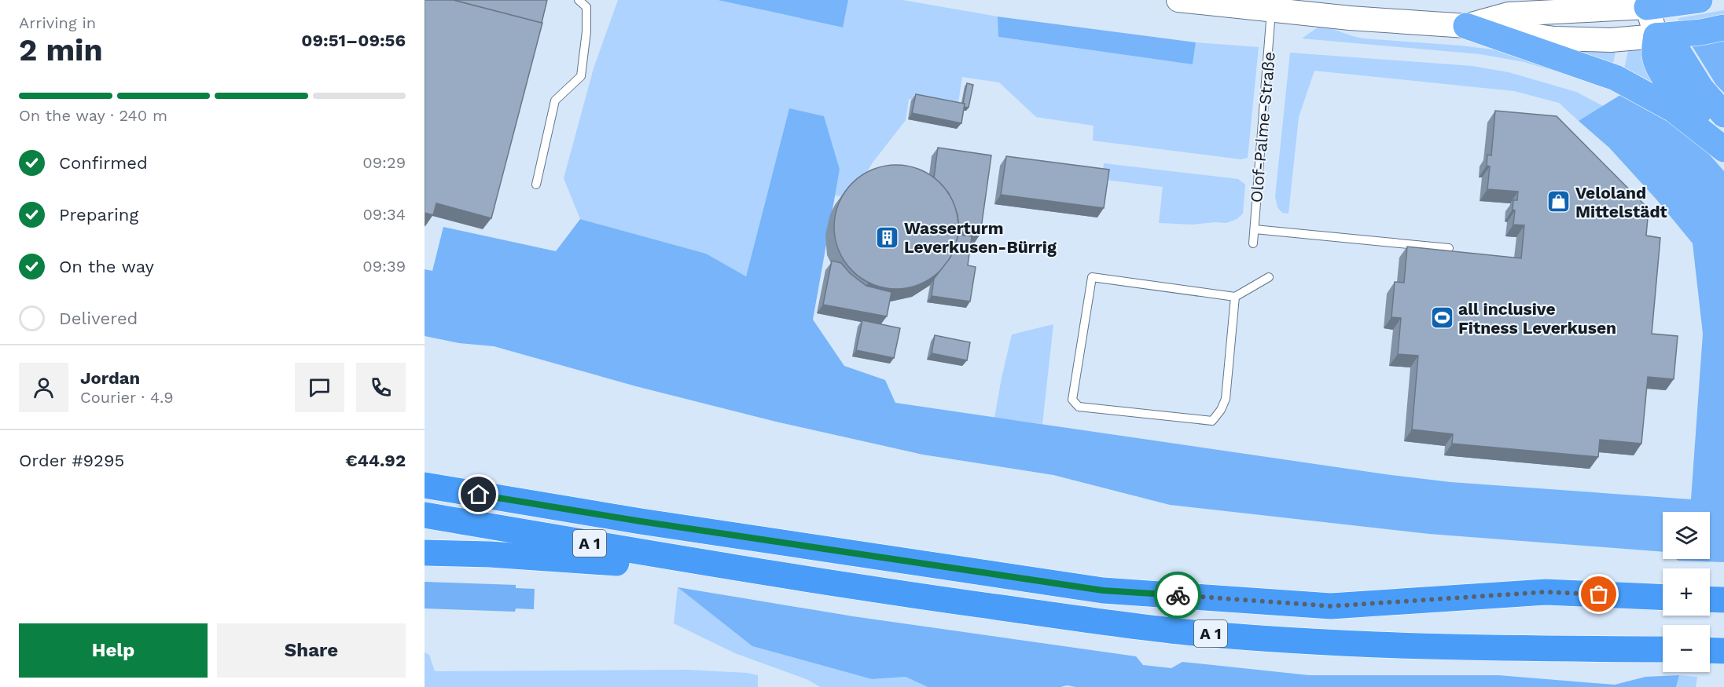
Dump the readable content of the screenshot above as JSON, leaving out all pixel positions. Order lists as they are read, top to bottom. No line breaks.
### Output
{"streets":{"highway":["A 1"],"lane":["Olof-Palme-Straße"]},"places":{"shop":["Veloland Mittelstädt"],"building":["Wasserturm Leverkusen-Bürrig"],"sports":["all inclusive Fitness Leverkusen"]},"page":{"heading":["2 min","Arriving in","09:51–09:56"],"panel":["Jordan","Courier · 4.9","Order #9295","€44.92"],"bar":"On the way · 240 m","list":[["Confirmed","09:29"],["Preparing","09:34"],["On the way","09:39"],"Delivered"],"map_buttons":["+","−"],"buttons":["Help","Share"]}}
